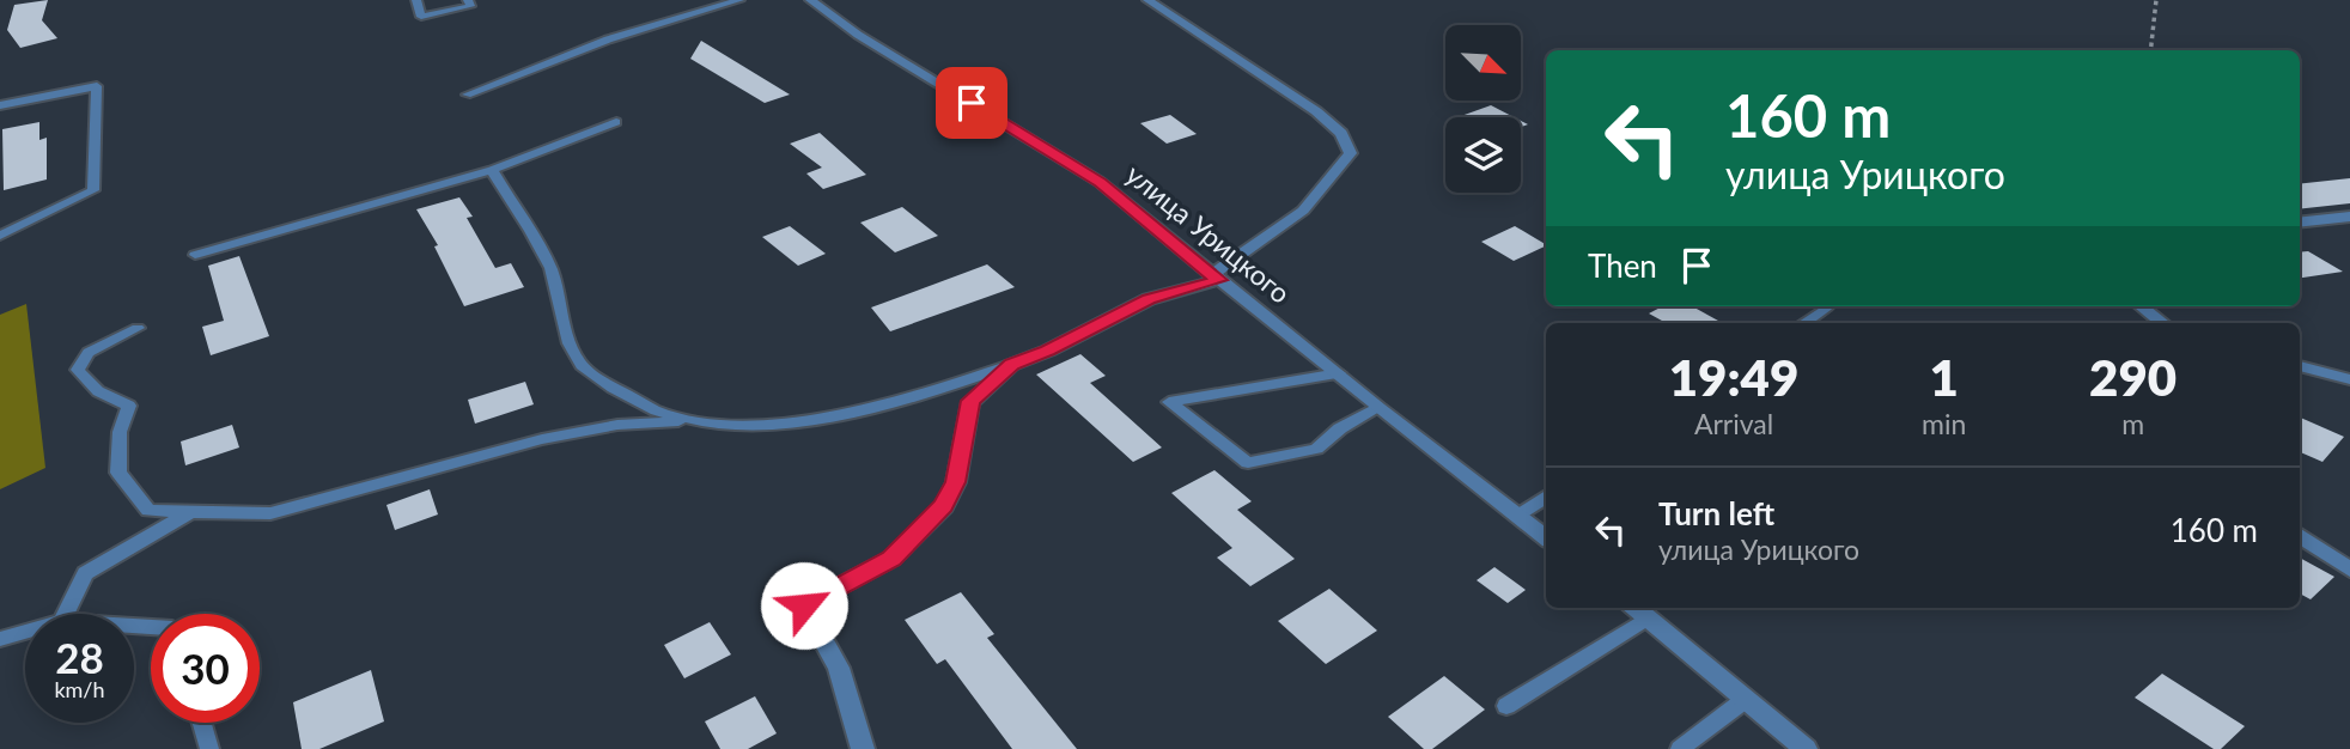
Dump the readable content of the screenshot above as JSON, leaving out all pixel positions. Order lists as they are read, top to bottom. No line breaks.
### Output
{"streets":{"street":["улица Урицкого"]},"north":"bottom right","page":{"turn":["160 m","улица Урицкого"],"then":"Then","eta":["19:49","Arrival","1","min","290","m"],"list":[{"name":"Turn left","note":"улица Урицкого","value":"160 m"}],"speed":"28 km/h","limit":"30"}}
